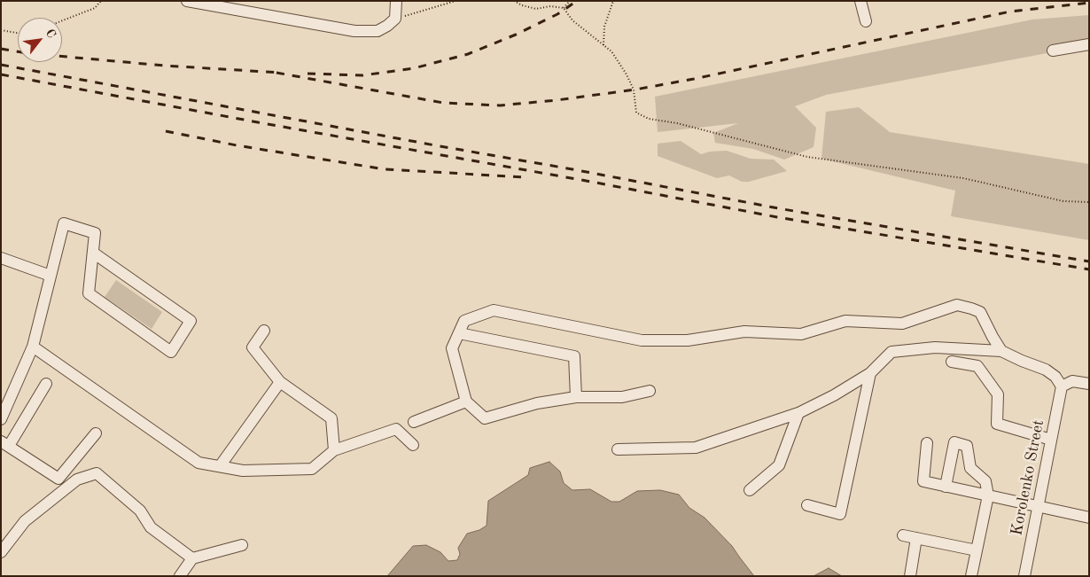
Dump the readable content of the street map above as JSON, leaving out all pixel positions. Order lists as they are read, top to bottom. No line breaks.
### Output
{"streets":{"street":["Korolenko Street"]},"north":"top right"}
